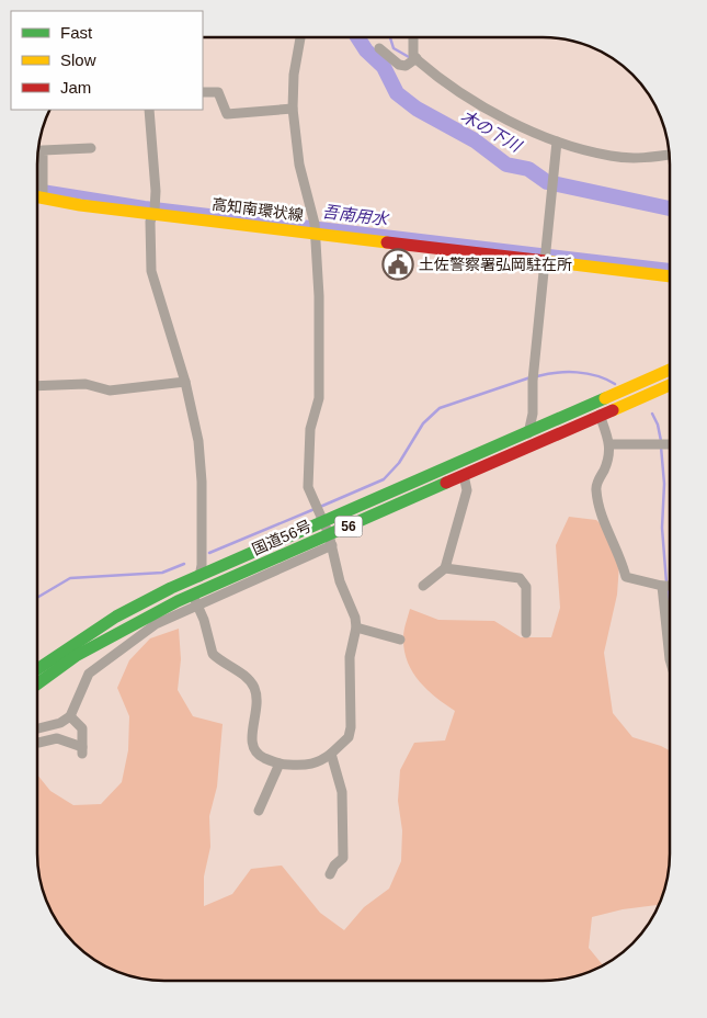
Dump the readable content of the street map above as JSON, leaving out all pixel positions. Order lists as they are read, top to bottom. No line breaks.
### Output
{"streets":{"main road":["高知南環状線","56","国道56号"]},"water":["木の下川","吾南用水"],"places":{"public building":["土佐警察署弘岡駐在所"]},"legend":["Fast","Slow","Jam"]}
